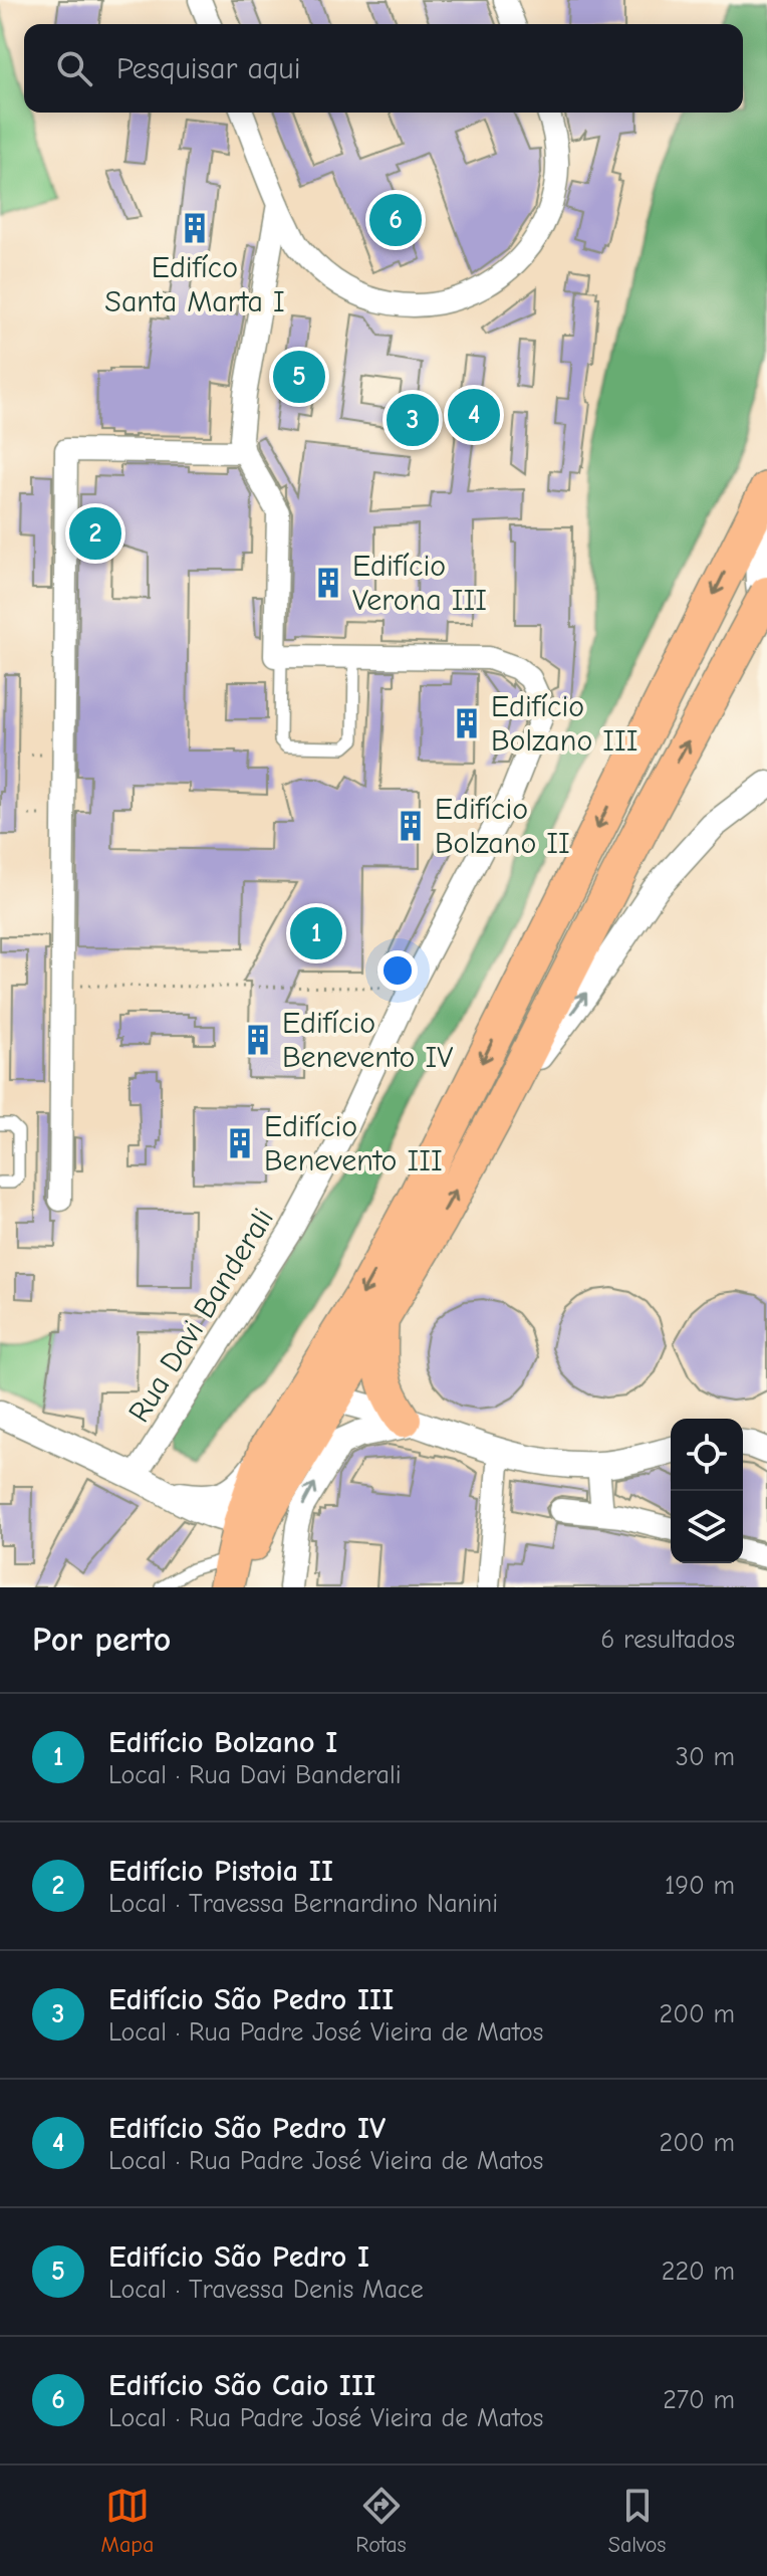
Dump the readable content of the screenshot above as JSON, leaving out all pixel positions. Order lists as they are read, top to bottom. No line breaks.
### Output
{"streets":{"street":["Rua Davi Banderali"]},"places":{"building":["Edifíco Santa Marta I","Edifício Verona III","Edifício Bolzano III","Edifício Bolzano II","Edifício Benevento IV","Edifício Benevento III"]},"page":{"search":"Pesquisar aqui","pins":["6","5","4","3","2","1"],"heading":["Por perto","6 resultados"],"list":[{"mark":"1","name":"Edifício Bolzano I","note":"Local · Rua Davi Banderali","value":"30 m"},{"mark":"2","name":"Edifício Pistoia II","note":"Local · Travessa Bernardino Nanini","value":"190 m"},{"mark":"3","name":"Edifício São Pedro III","note":"Local · Rua Padre José Vieira de Matos","value":"200 m"},{"mark":"4","name":"Edifício São Pedro IV","note":"Local · Rua Padre José Vieira de Matos","value":"200 m"},{"mark":"5","name":"Edifício São Pedro I","note":"Local · Travessa Denis Mace","value":"220 m"},{"mark":"6","name":"Edifício São Caio III","note":"Local · Rua Padre José Vieira de Matos","value":"270 m"}],"nav":["Mapa","Rotas","Salvos"]}}
